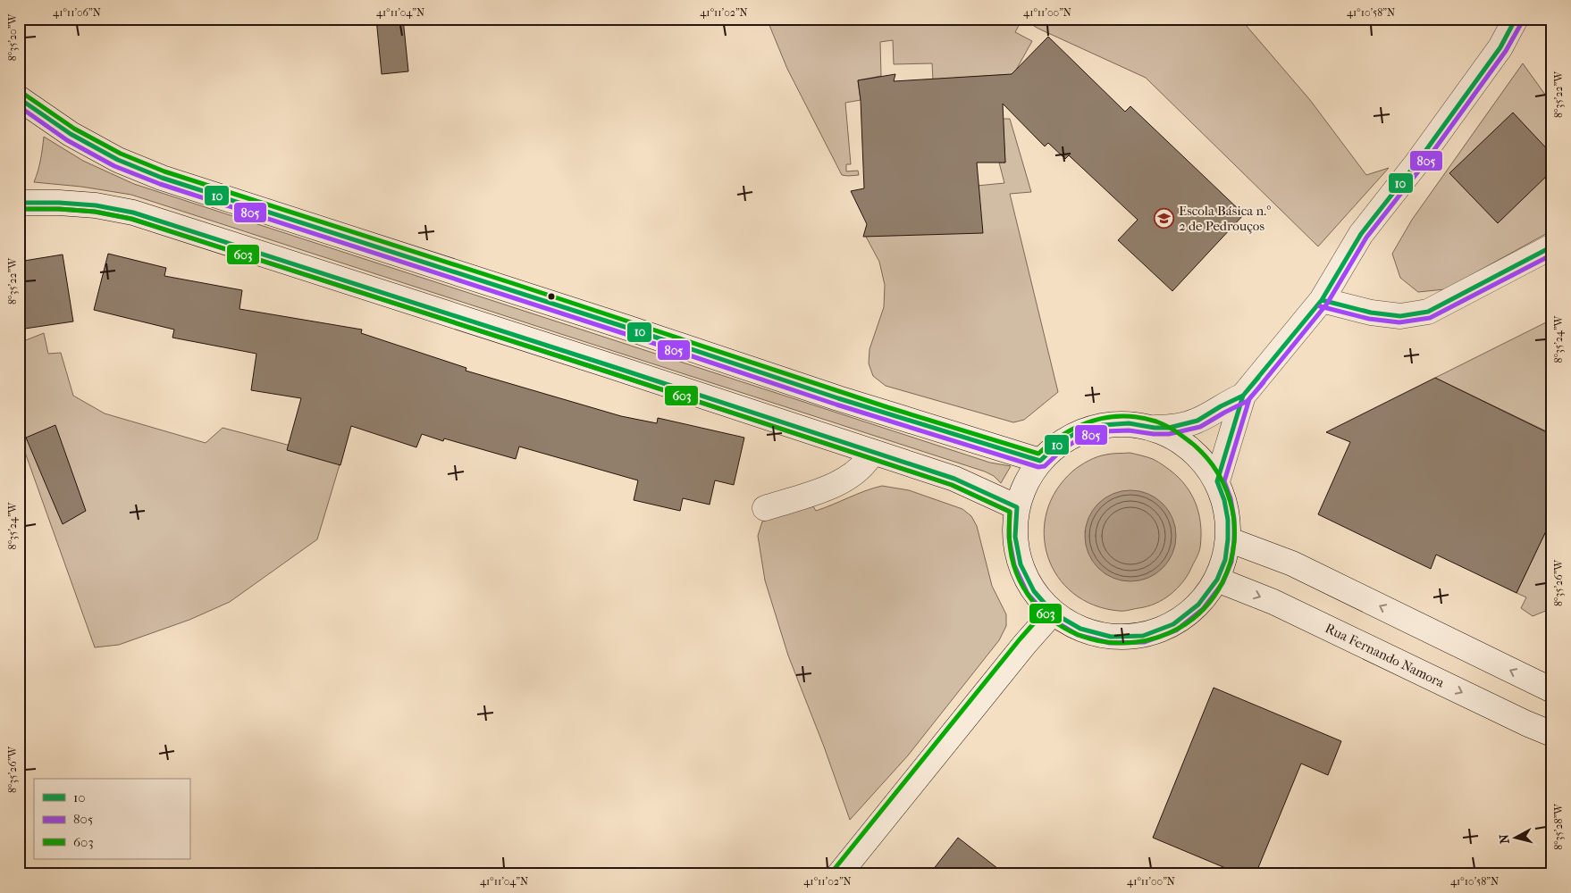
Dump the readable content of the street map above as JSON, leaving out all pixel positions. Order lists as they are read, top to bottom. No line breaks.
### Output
{"streets":{"main road":["Rua Fernando Namora"]},"places":{"school or university":["Escola Básica n.º 2 de Pedrouços"]},"lines":["transit line 10","transit line 805","transit line 603"],"legend":["10","805","603"],"north":"left","coordinates":["41°11'06\"N","41°11'04\"N","41°11'02\"N","41°11'00\"N","41°10'58\"N","8°35'20\"W","8°35'22\"W","8°35'24\"W","8°35'26\"W","8°35'28\"W"]}
